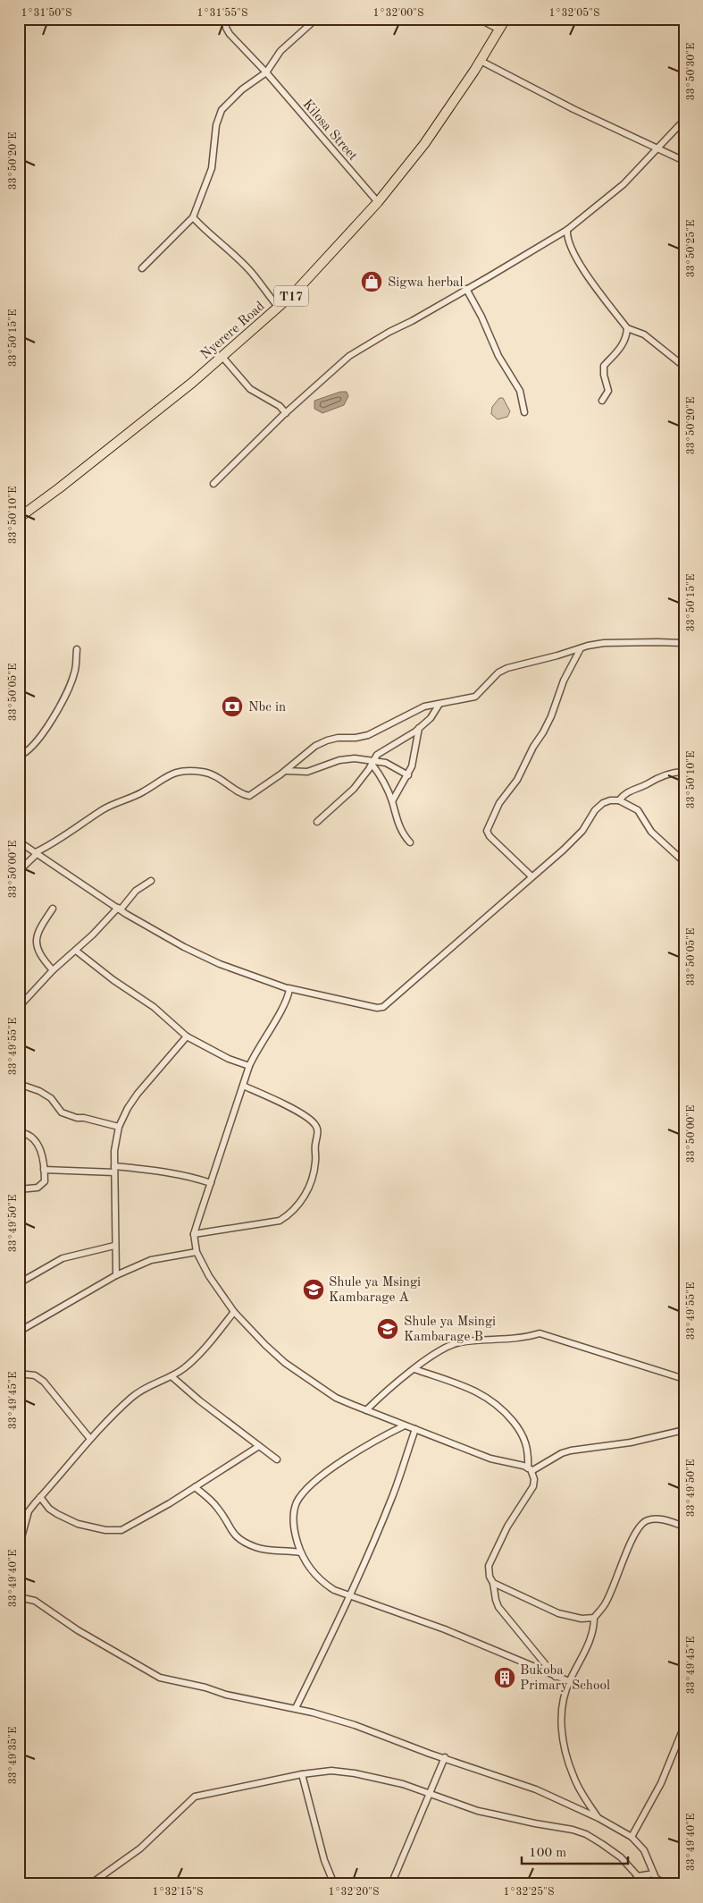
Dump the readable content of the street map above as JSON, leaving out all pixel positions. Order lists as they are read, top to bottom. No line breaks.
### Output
{"streets":{"main road":["T17","Nyerere Road"],"street":["Kilosa Street"]},"crossings":[["Kilosa Street","Nyerere Road"]],"places":{"shop":["Sigwa herbal"],"bank":["Nbc in"],"school or university":["Shule ya Msingi Kambarage A","Shule ya Msingi Kambarage B"],"building":["Bukoba Primary School"]},"scale_bar":"100 m","coordinates":["1°31'50\"S","1°31'55\"S","1°32'00\"S","1°32'05\"S","33°50'30\"E","33°50'20\"E","33°50'25\"E","33°50'15\"E","33°50'10\"E","33°50'05\"E","33°50'00\"E","33°49'55\"E","33°49'50\"E","33°49'45\"E","33°49'40\"E","33°49'35\"E","1°32'15\"S","1°32'20\"S","1°32'25\"S"]}
